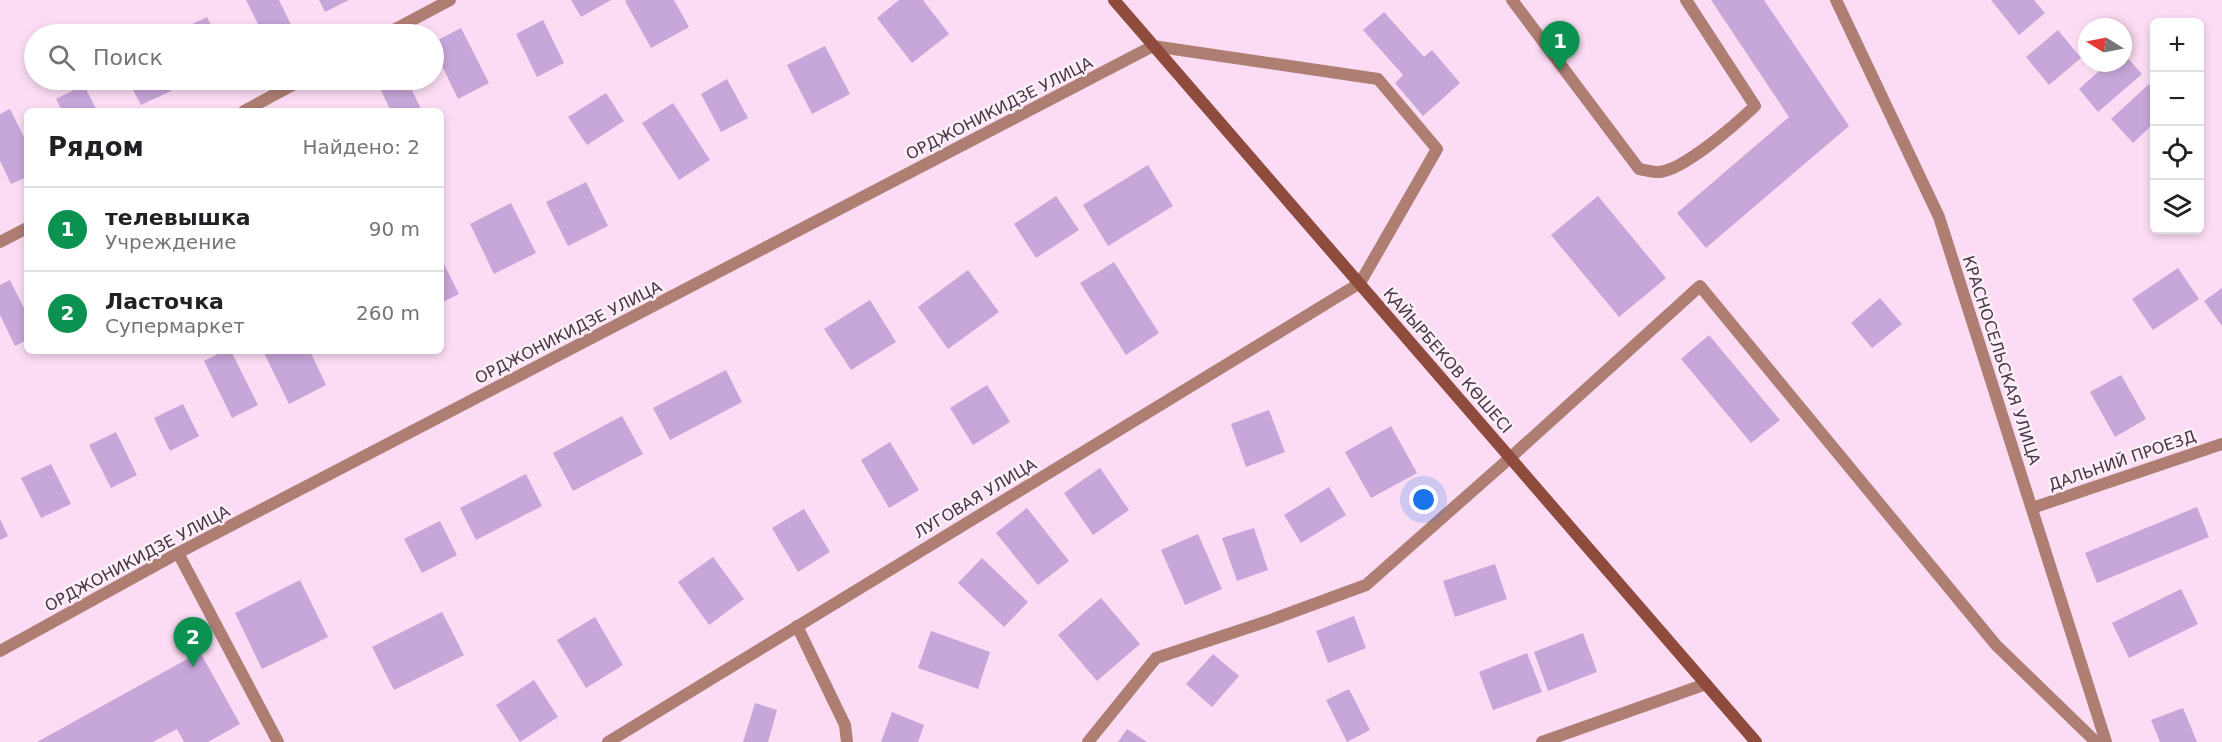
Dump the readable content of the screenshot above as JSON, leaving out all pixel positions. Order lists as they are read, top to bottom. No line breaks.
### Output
{"streets":{"main road":["ҚАЙЫРБЕКОВ КӨШЕСІ"],"street":["ОРДЖОНИКИДЗЕ УЛИЦА","КРАСНОСЕЛЬСКАЯ УЛИЦА","ДАЛЬНИЙ ПРОЕЗД","ЛУГОВАЯ УЛИЦА"]},"crossings":[["ОРДЖОНИКИДЗЕ УЛИЦА","ҚАЙЫРБЕКОВ КӨШЕСІ"],["ҚАЙЫРБЕКОВ КӨШЕСІ","ЛУГОВАЯ УЛИЦА"],["КРАСНОСЕЛЬСКАЯ УЛИЦА","ДАЛЬНИЙ ПРОЕЗД"]],"north":"left","page":{"map_buttons":["+","−"],"pins":["1","2"],"search":"Поиск","heading":["Рядом","Найдено: 2"],"list":[{"mark":"1","name":"телевышка","note":"Учреждение","value":"90 m"},{"mark":"2","name":"Ласточка","note":"Супермаркет","value":"260 m"}]}}
